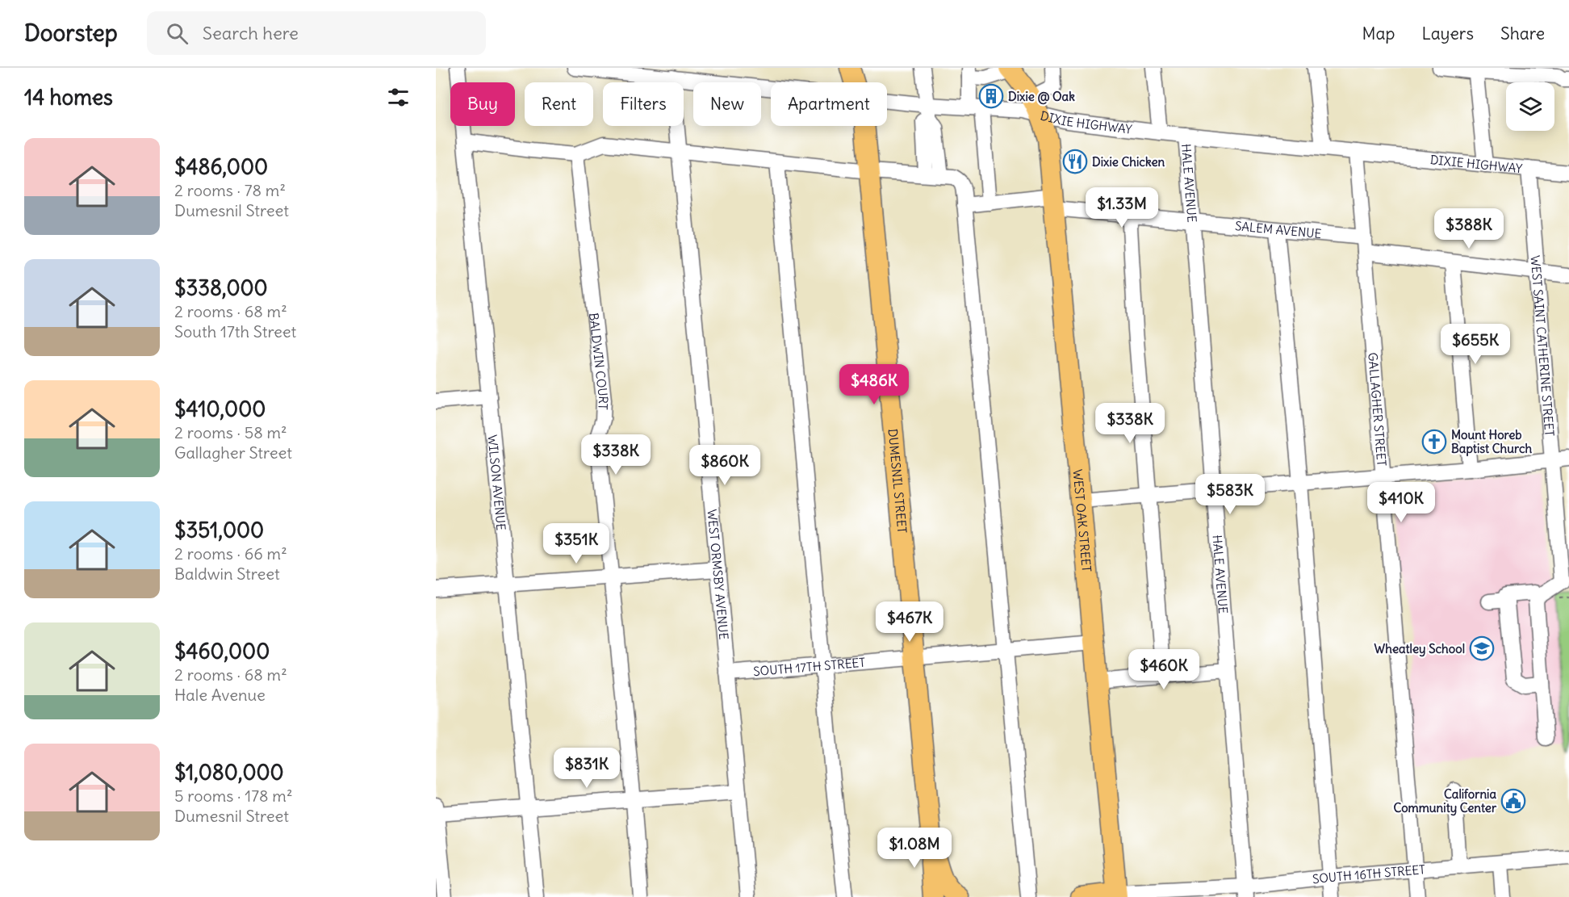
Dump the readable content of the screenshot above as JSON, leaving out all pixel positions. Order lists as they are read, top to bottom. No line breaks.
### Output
{"streets":{"main road":["DUMESNIL STREET","WEST OAK STREET","SOUTH 16TH STREET"],"street":["DIXIE HIGHWAY","HALE AVENUE","SALEM AVENUE","WEST SAINT CATHERINE STREET","BALDWIN COURT","GALLAGHER STREET","WILSON AVENUE","WEST ORMSBY AVENUE","SOUTH 17TH STREET"]},"crossings":[["DIXIE HIGHWAY","HALE AVENUE"],["DIXIE HIGHWAY","WEST SAINT CATHERINE STREET"],["DIXIE HIGHWAY","GALLAGHER STREET"],["DIXIE HIGHWAY","WEST OAK STREET"],["DIXIE HIGHWAY","WEST ORMSBY AVENUE"],["HALE AVENUE","SALEM AVENUE"],["HALE AVENUE","SOUTH 16TH STREET"],["SALEM AVENUE","WEST SAINT CATHERINE STREET"],["SALEM AVENUE","GALLAGHER STREET"],["SALEM AVENUE","WEST OAK STREET"],["GALLAGHER STREET","SOUTH 16TH STREET"],["DUMESNIL STREET","SOUTH 17TH STREET"],["WEST OAK STREET","SOUTH 17TH STREET"],["WEST OAK STREET","SOUTH 16TH STREET"],["WEST ORMSBY AVENUE","SOUTH 17TH STREET"]],"places":{"building":["Dixie @ Oak"],"restaurant":["Dixie Chicken"],"church":["Mount Horeb Baptist Church"],"school or university":["Wheatley School"],"public building":["California Community Center"]},"page":{"header":"Doorstep","search":"Search here","nav":["Map","Layers","Share"],"heading":"14 homes","chip":["Buy","Rent","Filters","New","Apartment"],"list":[{"name":"$486,000","note":"2 rooms · 78 m² · Dumesnil Street"},{"name":"$338,000","note":"2 rooms · 68 m² · South 17th Street"},{"name":"$410,000","note":"2 rooms · 58 m² · Gallagher Street"},{"name":"$351,000","note":"2 rooms · 66 m² · Baldwin Street"},{"name":"$460,000","note":"2 rooms · 68 m² · Hale Avenue"},{"name":"$1,080,000","note":"5 rooms · 178 m² · Dumesnil Street"}],"price":["$1.33M","$388K","$655K","$486K","$338K","$338K","$860K","$583K","$410K","$351K","$467K","$460K","$831K","$1.08M"]}}
